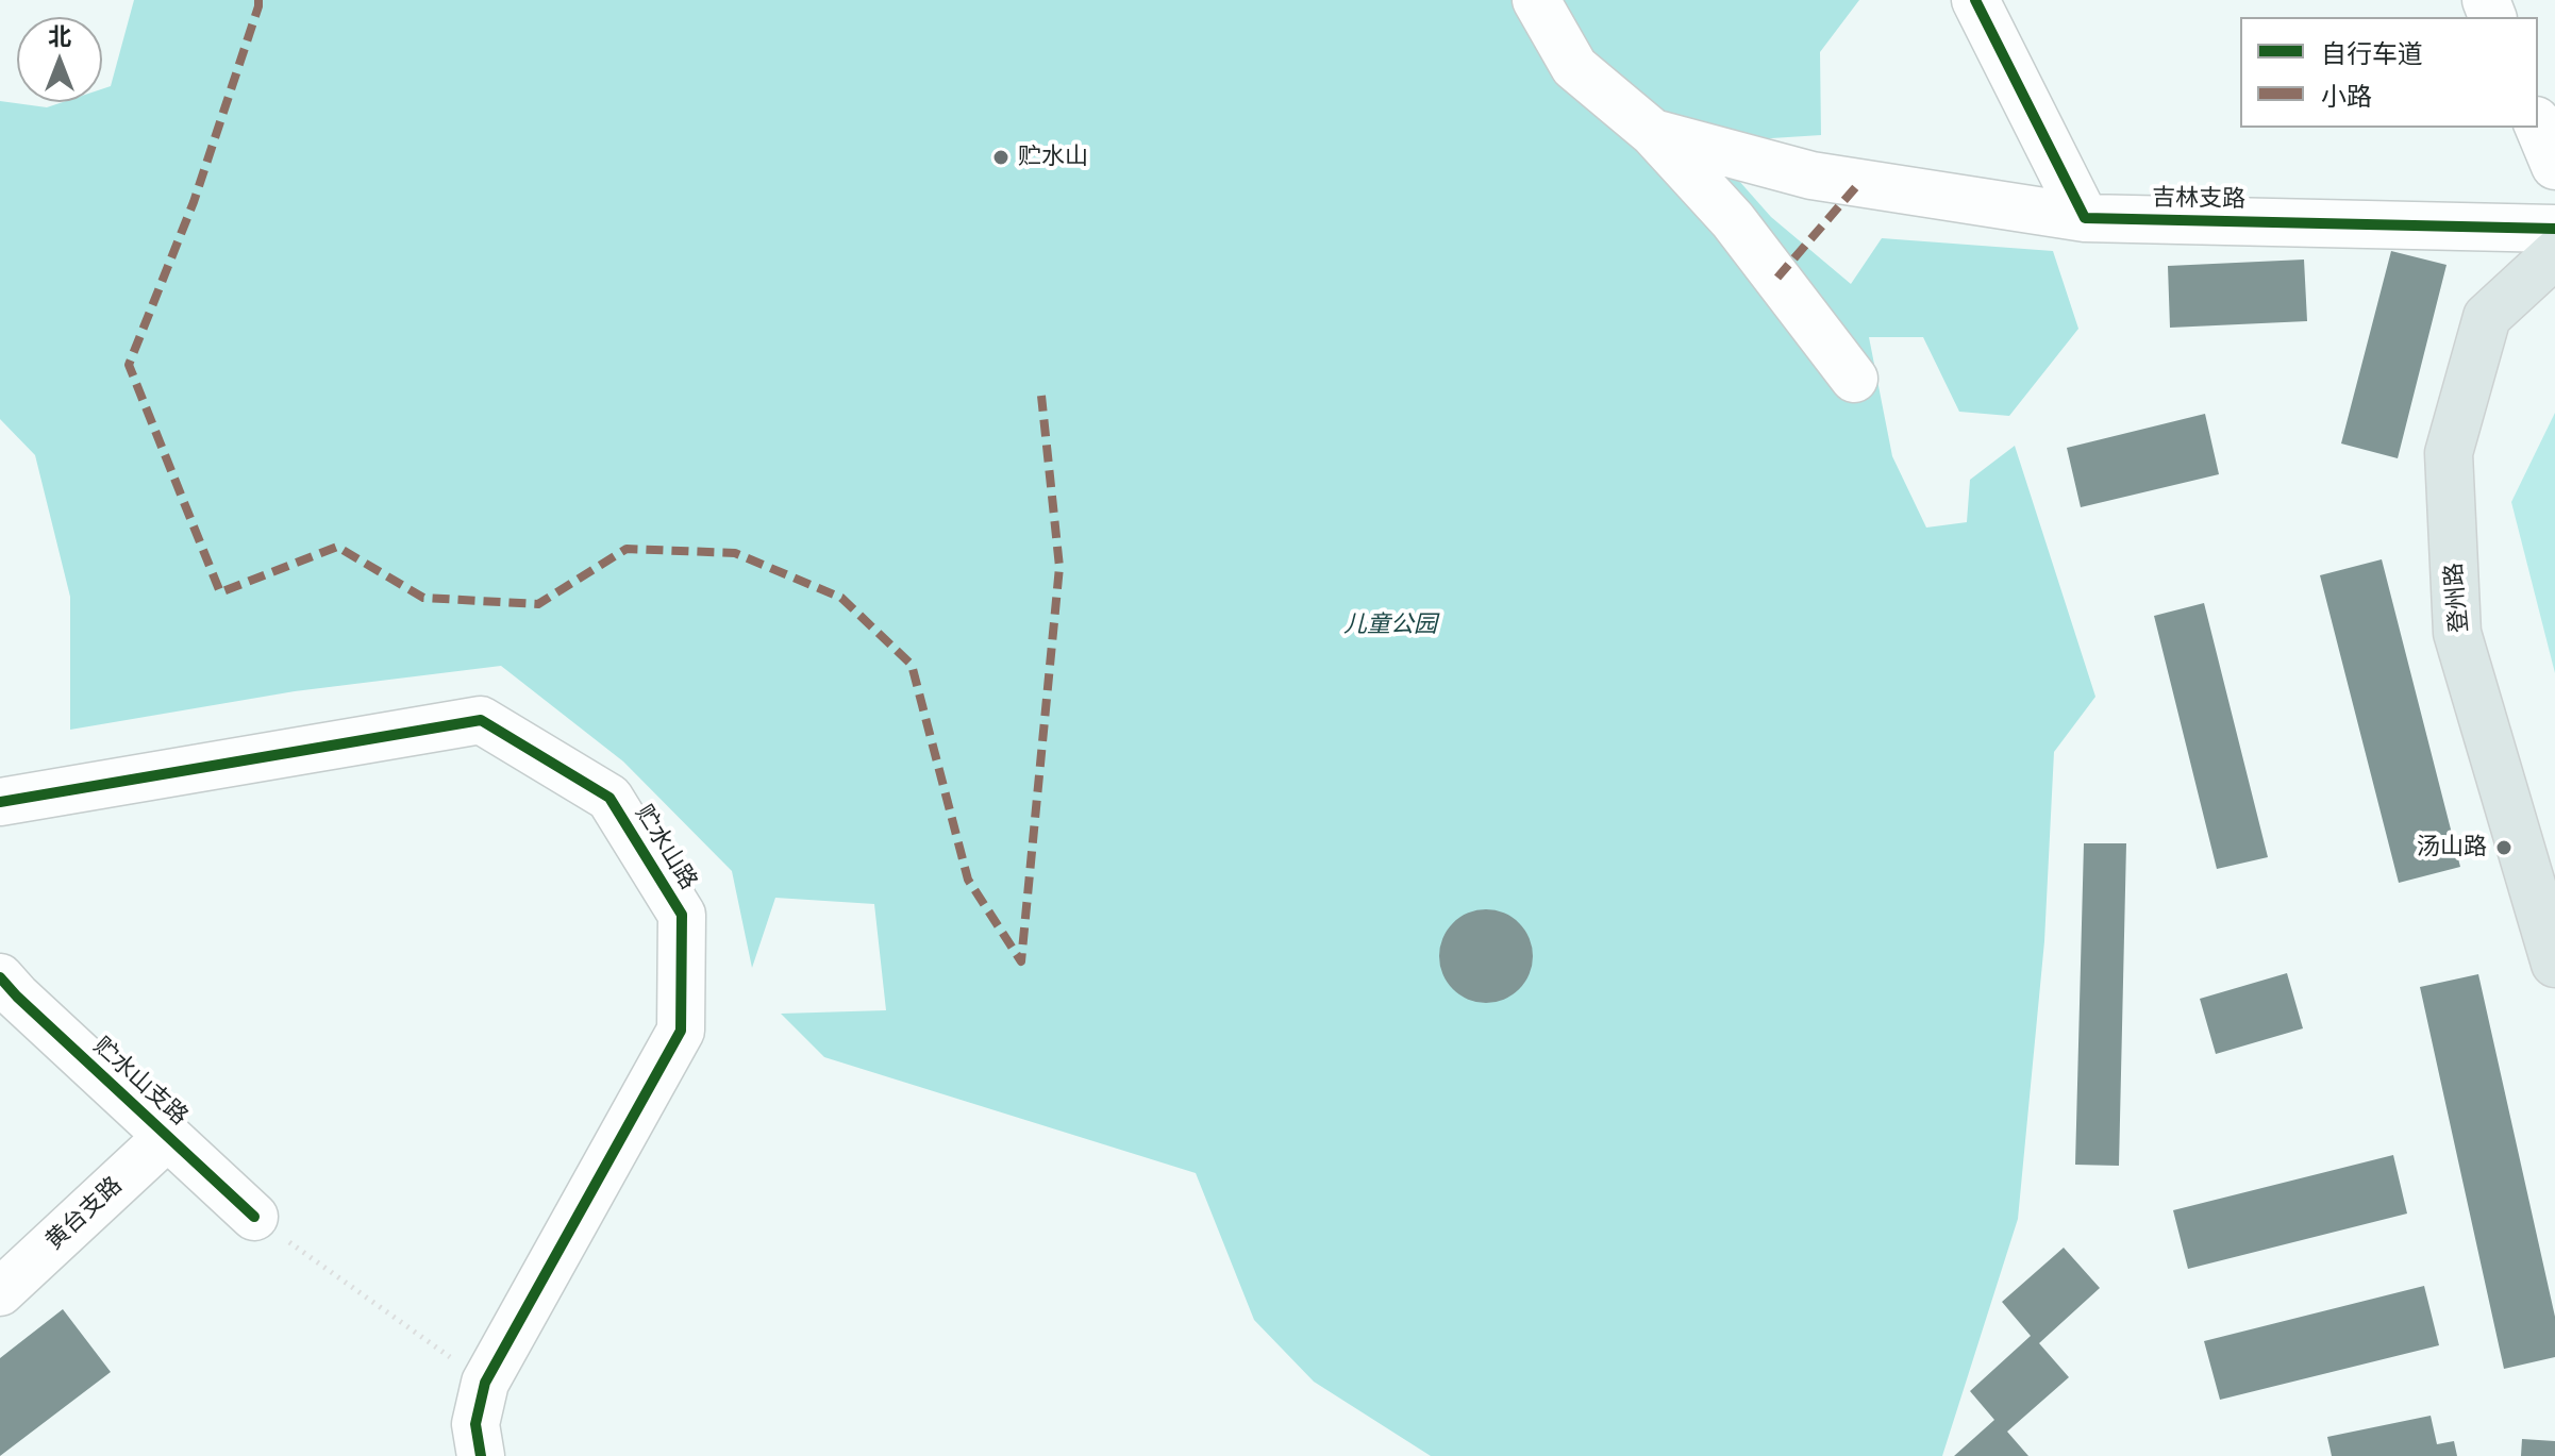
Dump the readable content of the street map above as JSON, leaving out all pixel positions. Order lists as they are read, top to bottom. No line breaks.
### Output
{"streets":{"main road":["登州路"],"street":["吉林支路","贮水山路","贮水山支路","黄台支路"]},"crossings":[["贮水山支路","黄台支路"]],"parks":["儿童公园"],"places":["贮水山","汤山路"],"legend":["自行车道","小路"],"north":"top"}
